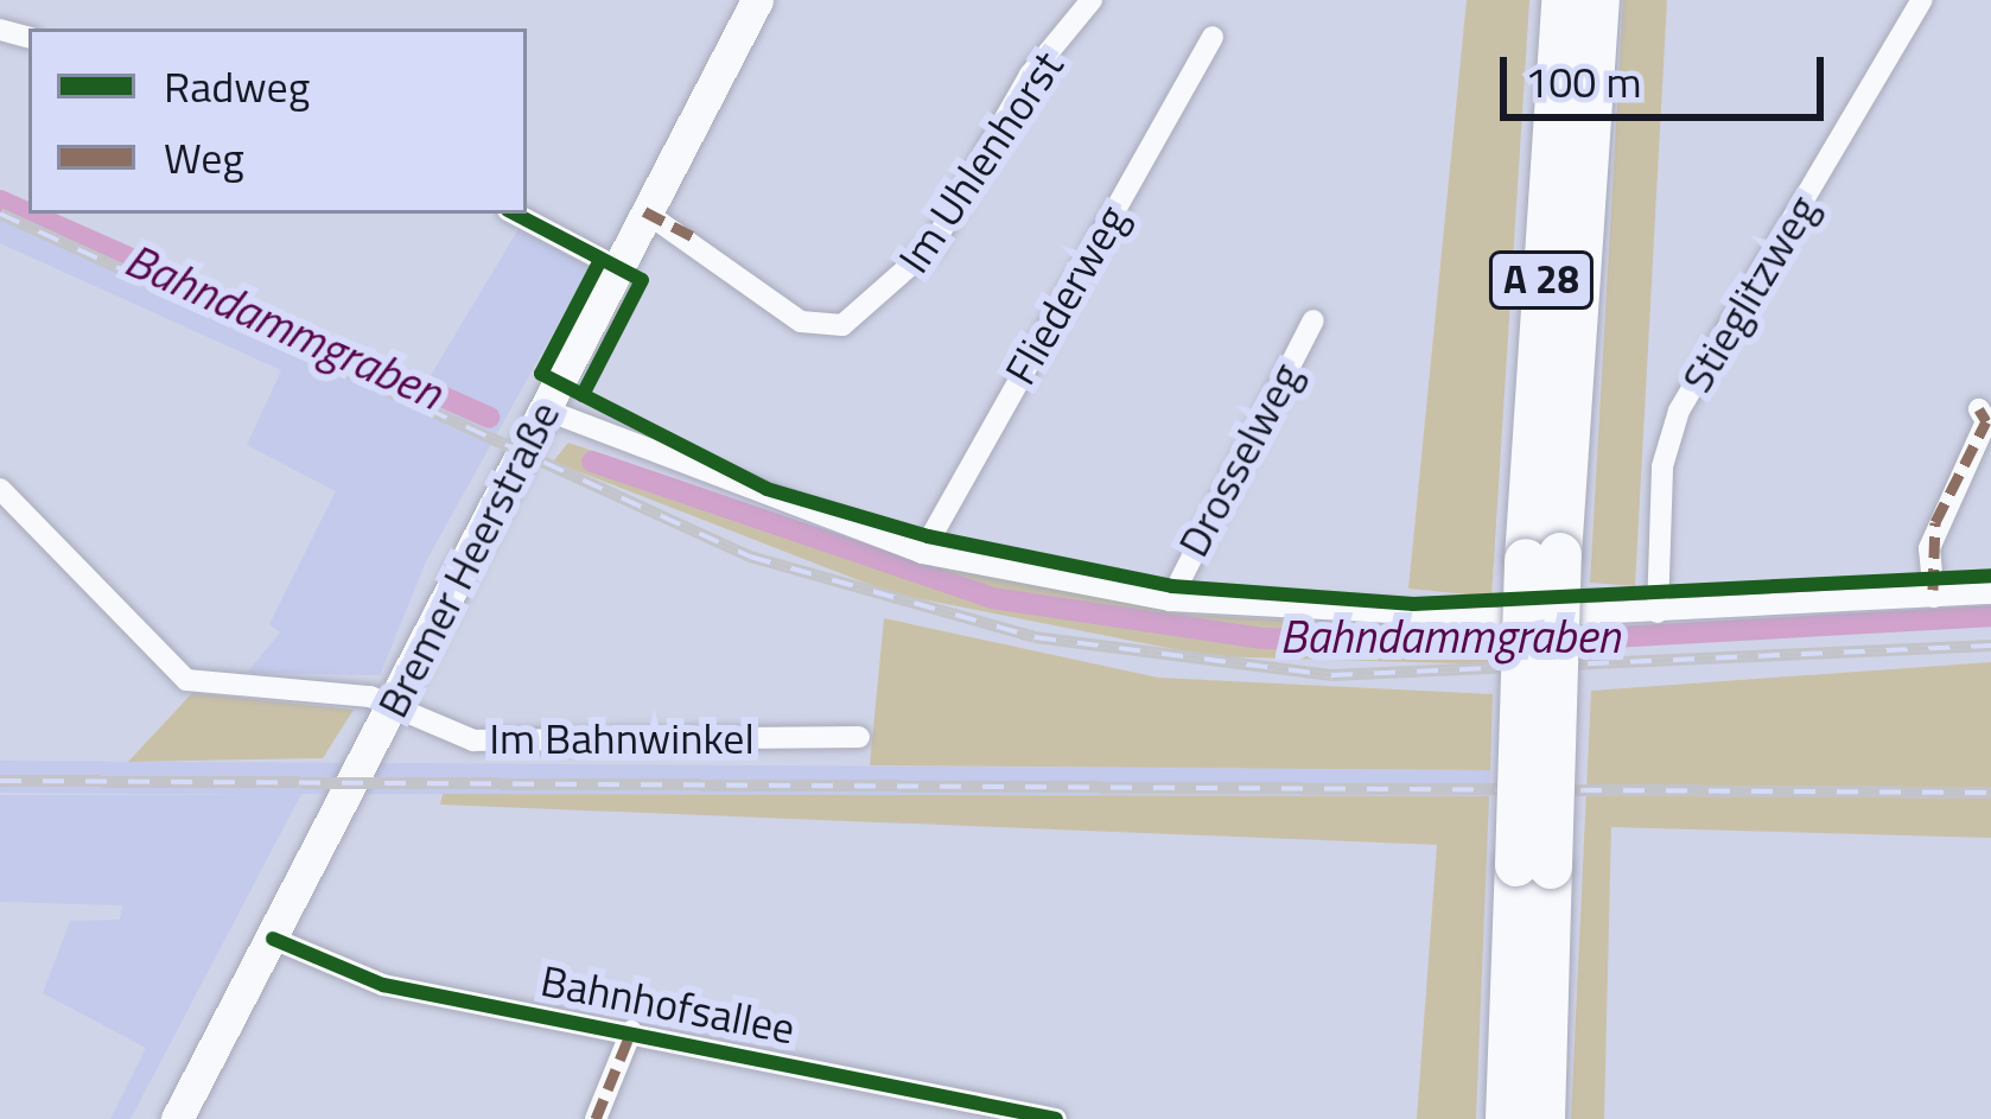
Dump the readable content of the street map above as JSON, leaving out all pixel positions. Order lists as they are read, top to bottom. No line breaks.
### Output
{"streets":{"highway":["A 28"],"street":["Im Uhlenhorst","Stieglitzweg","Fliederweg","Drosselweg","Bremer Heerstraße","Im Bahnwinkel","Bahnhofsallee"]},"crossings":[["Im Uhlenhorst","Bremer Heerstraße"],["Bremer Heerstraße","Im Bahnwinkel"],["Bremer Heerstraße","Bahnhofsallee"]],"water":["Bahndammgraben"],"legend":["Radweg","Weg"],"scale_bar":"100 m"}
